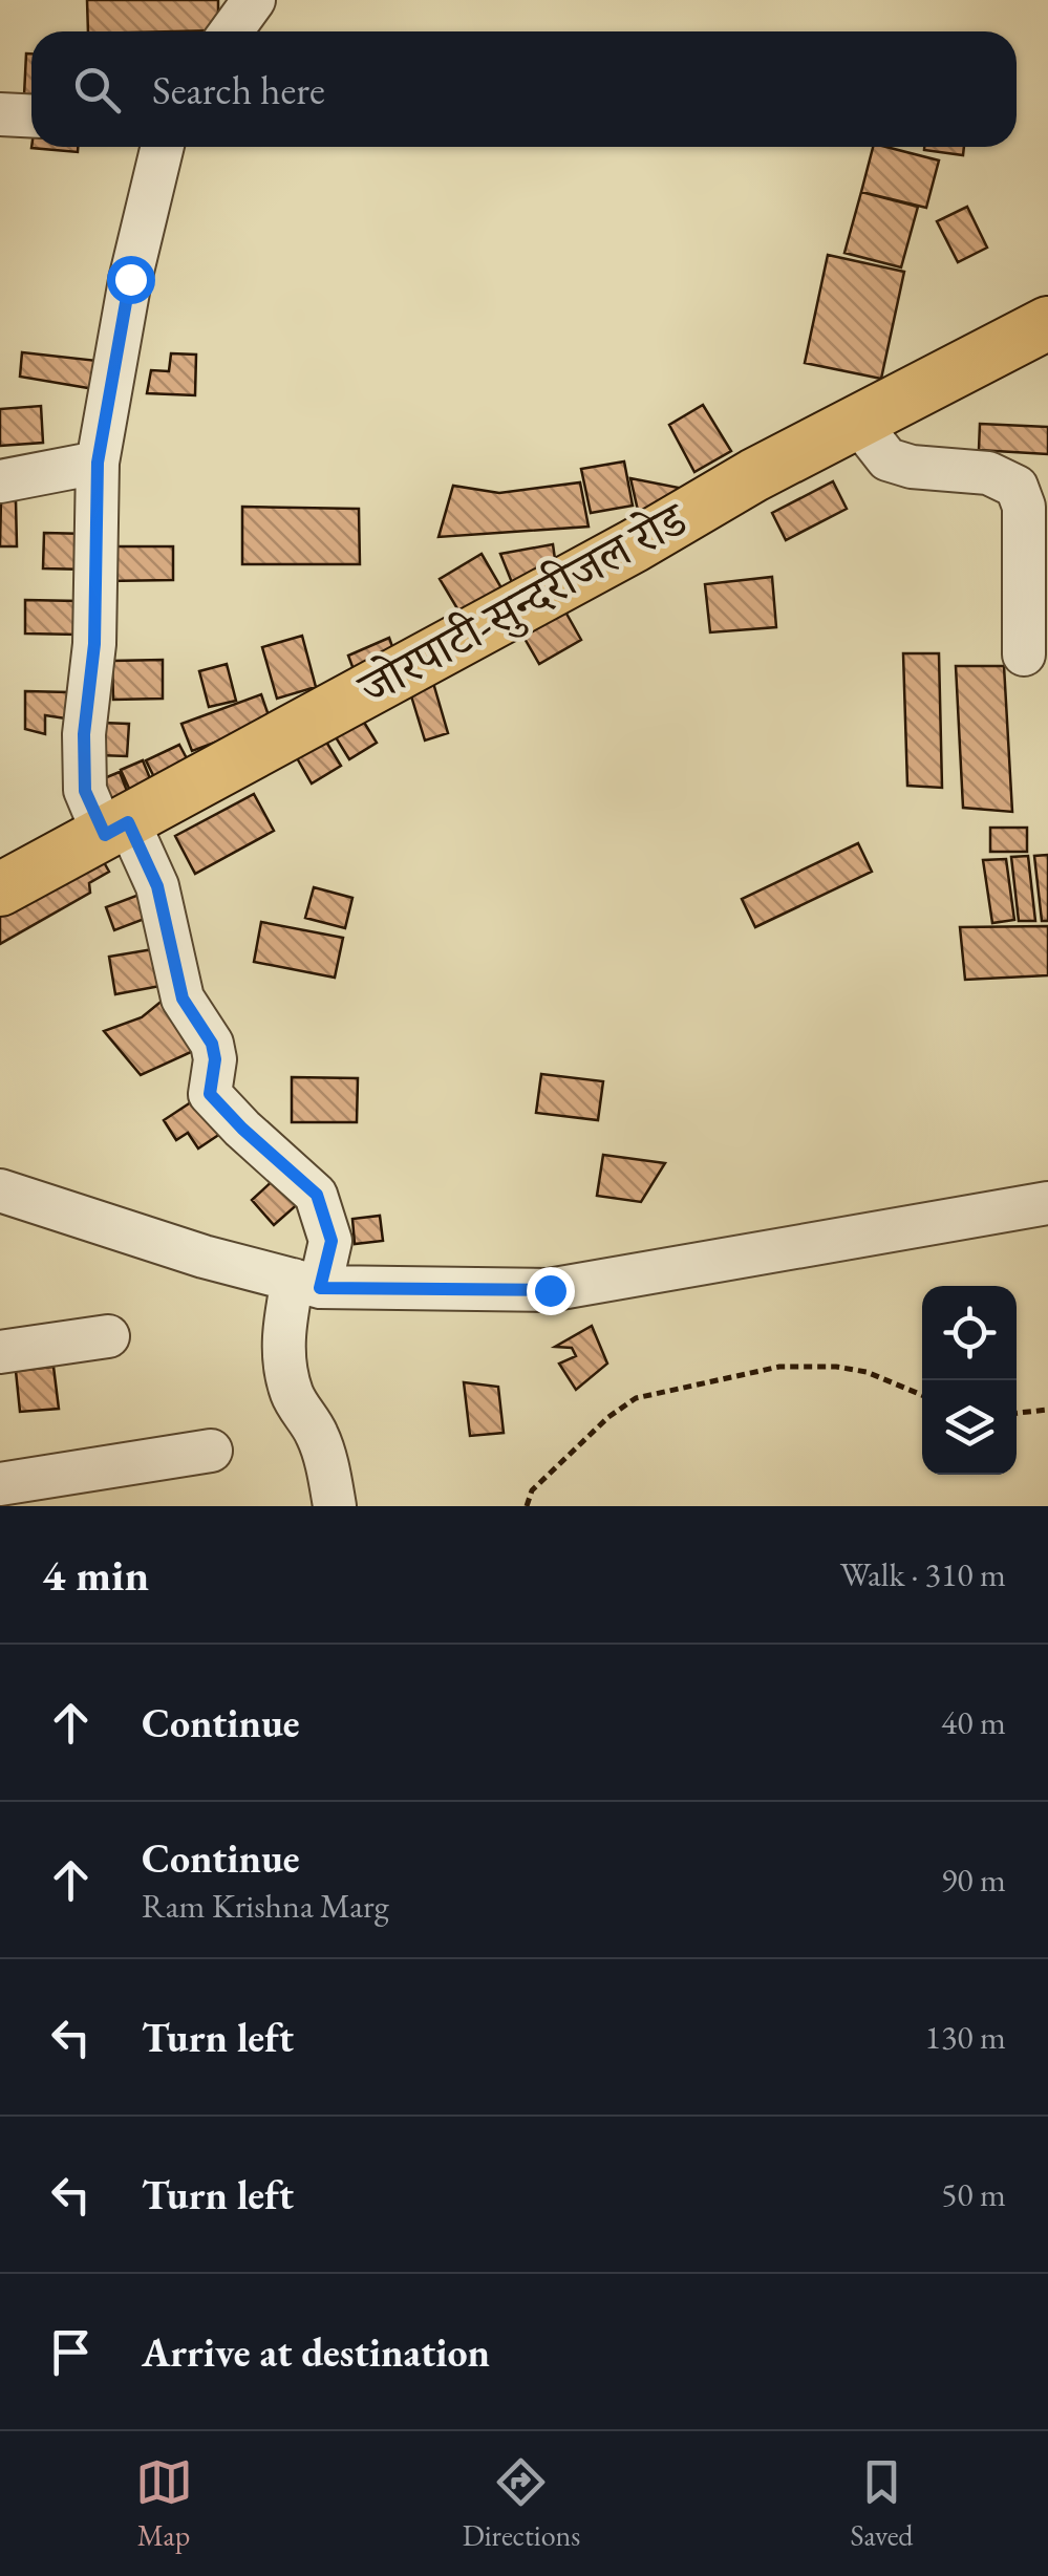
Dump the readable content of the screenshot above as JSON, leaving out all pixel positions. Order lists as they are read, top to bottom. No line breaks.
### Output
{"streets":{"main road":["जोरपाटी-सुन्दरीजल रोड"]},"page":{"search":"Search here","heading":["4 min","Walk · 310 m"],"list":[["Continue","40 m"],["Continue","Ram Krishna Marg","90 m"],["Turn left","130 m"],["Turn left","50 m"],"Arrive at destination"],"nav":["Map","Directions","Saved"]}}
